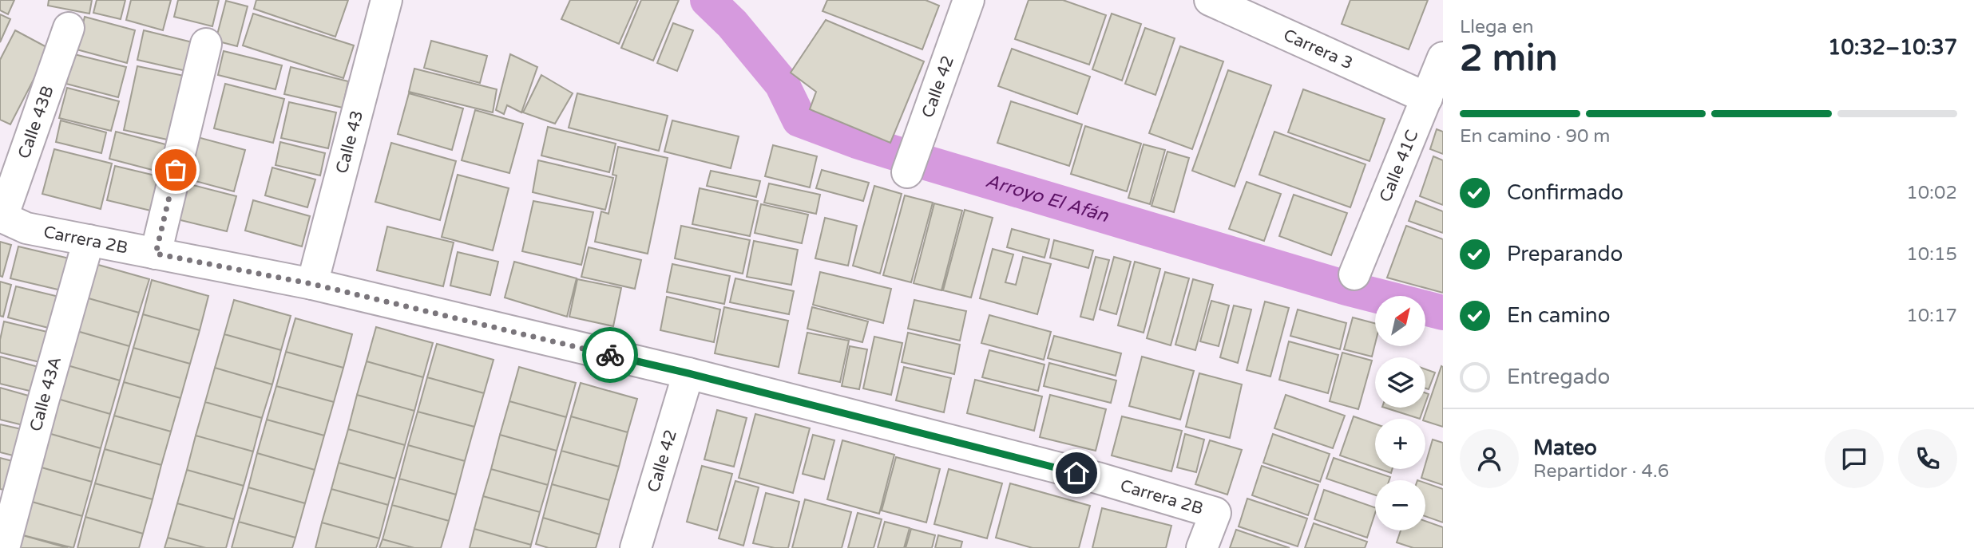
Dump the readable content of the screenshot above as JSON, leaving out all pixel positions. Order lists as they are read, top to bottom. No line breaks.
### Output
{"streets":{"street":["Carrera 3","Calle 42","Calle 43B","Calle 43","Calle 41C","Carrera 2B","Calle 43A"]},"crossings":[["Carrera 3","Calle 41C"],["Calle 42","Carrera 2B"],["Calle 43B","Carrera 2B"],["Calle 43","Carrera 2B"],["Carrera 2B","Calle 43A"]],"water":["Arroyo El Afán"],"north":"top right","page":{"heading":["2 min","Llega en","10:32–10:37"],"panel":["Mateo","Repartidor · 4.6"],"bar":"En camino · 90 m","list":[["Confirmado","10:02"],["Preparando","10:15"],["En camino","10:17"],"Entregado"],"map_buttons":["+","−"]}}
